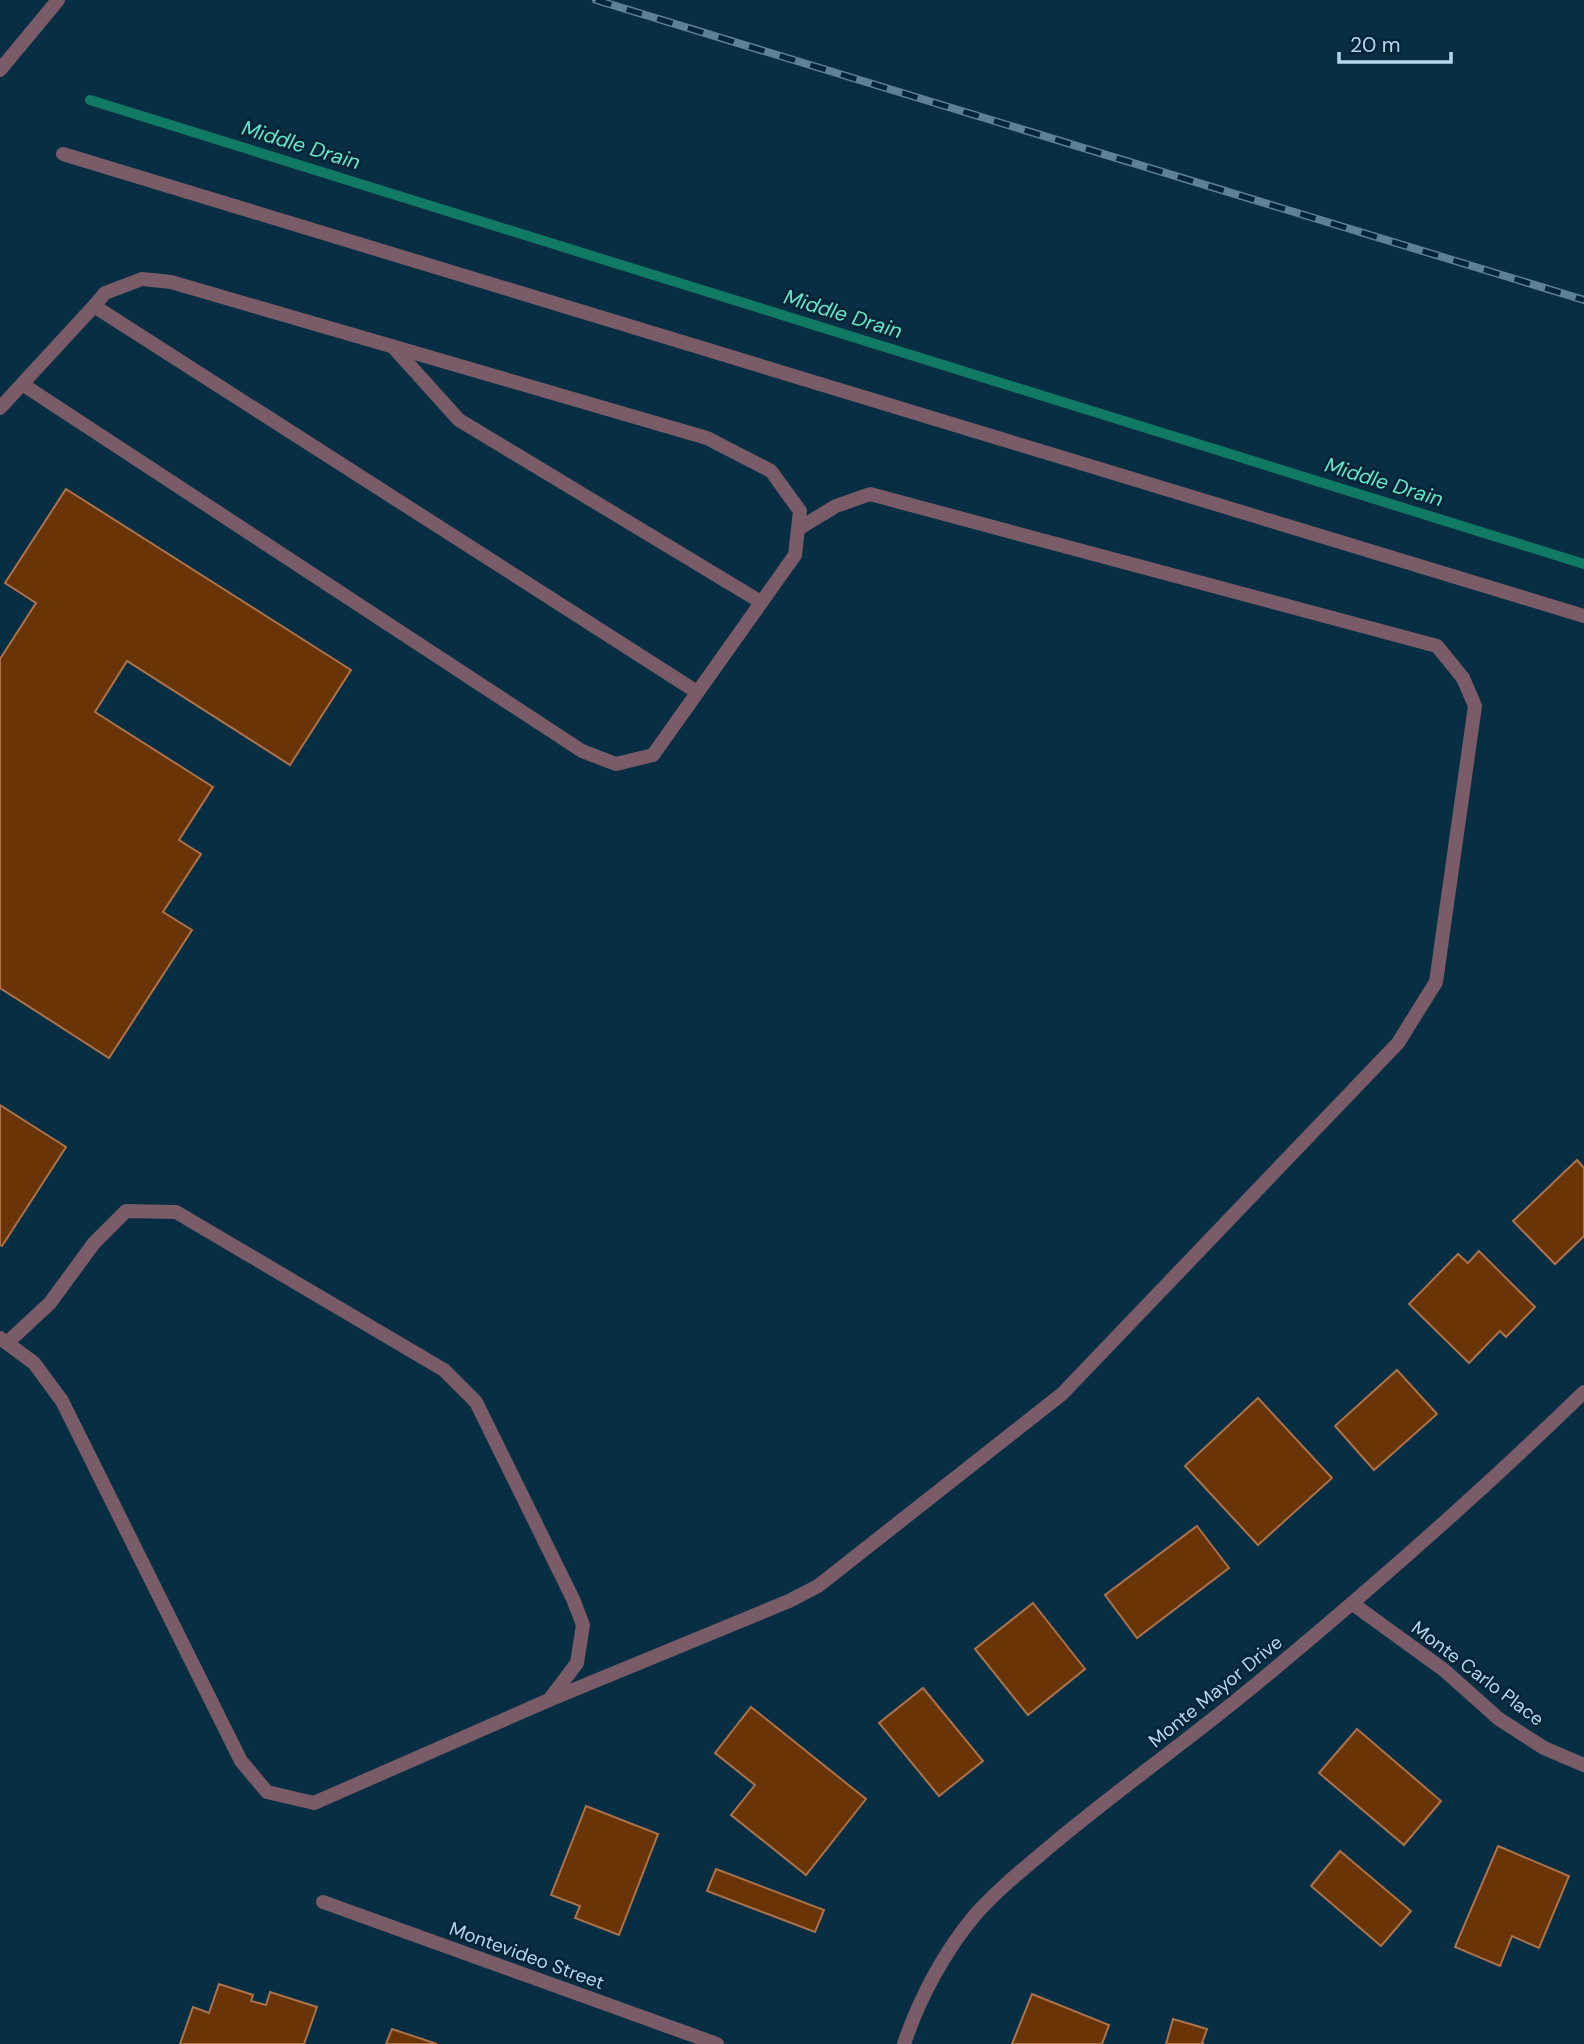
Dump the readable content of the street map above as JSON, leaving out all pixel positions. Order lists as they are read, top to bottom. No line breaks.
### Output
{"streets":{"street":["Monte Carlo Place","Monte Mayor Drive","Montevideo Street"]},"crossings":[["Monte Carlo Place","Monte Mayor Drive"]],"water":["Middle Drain"],"scale_bar":"20 m"}
